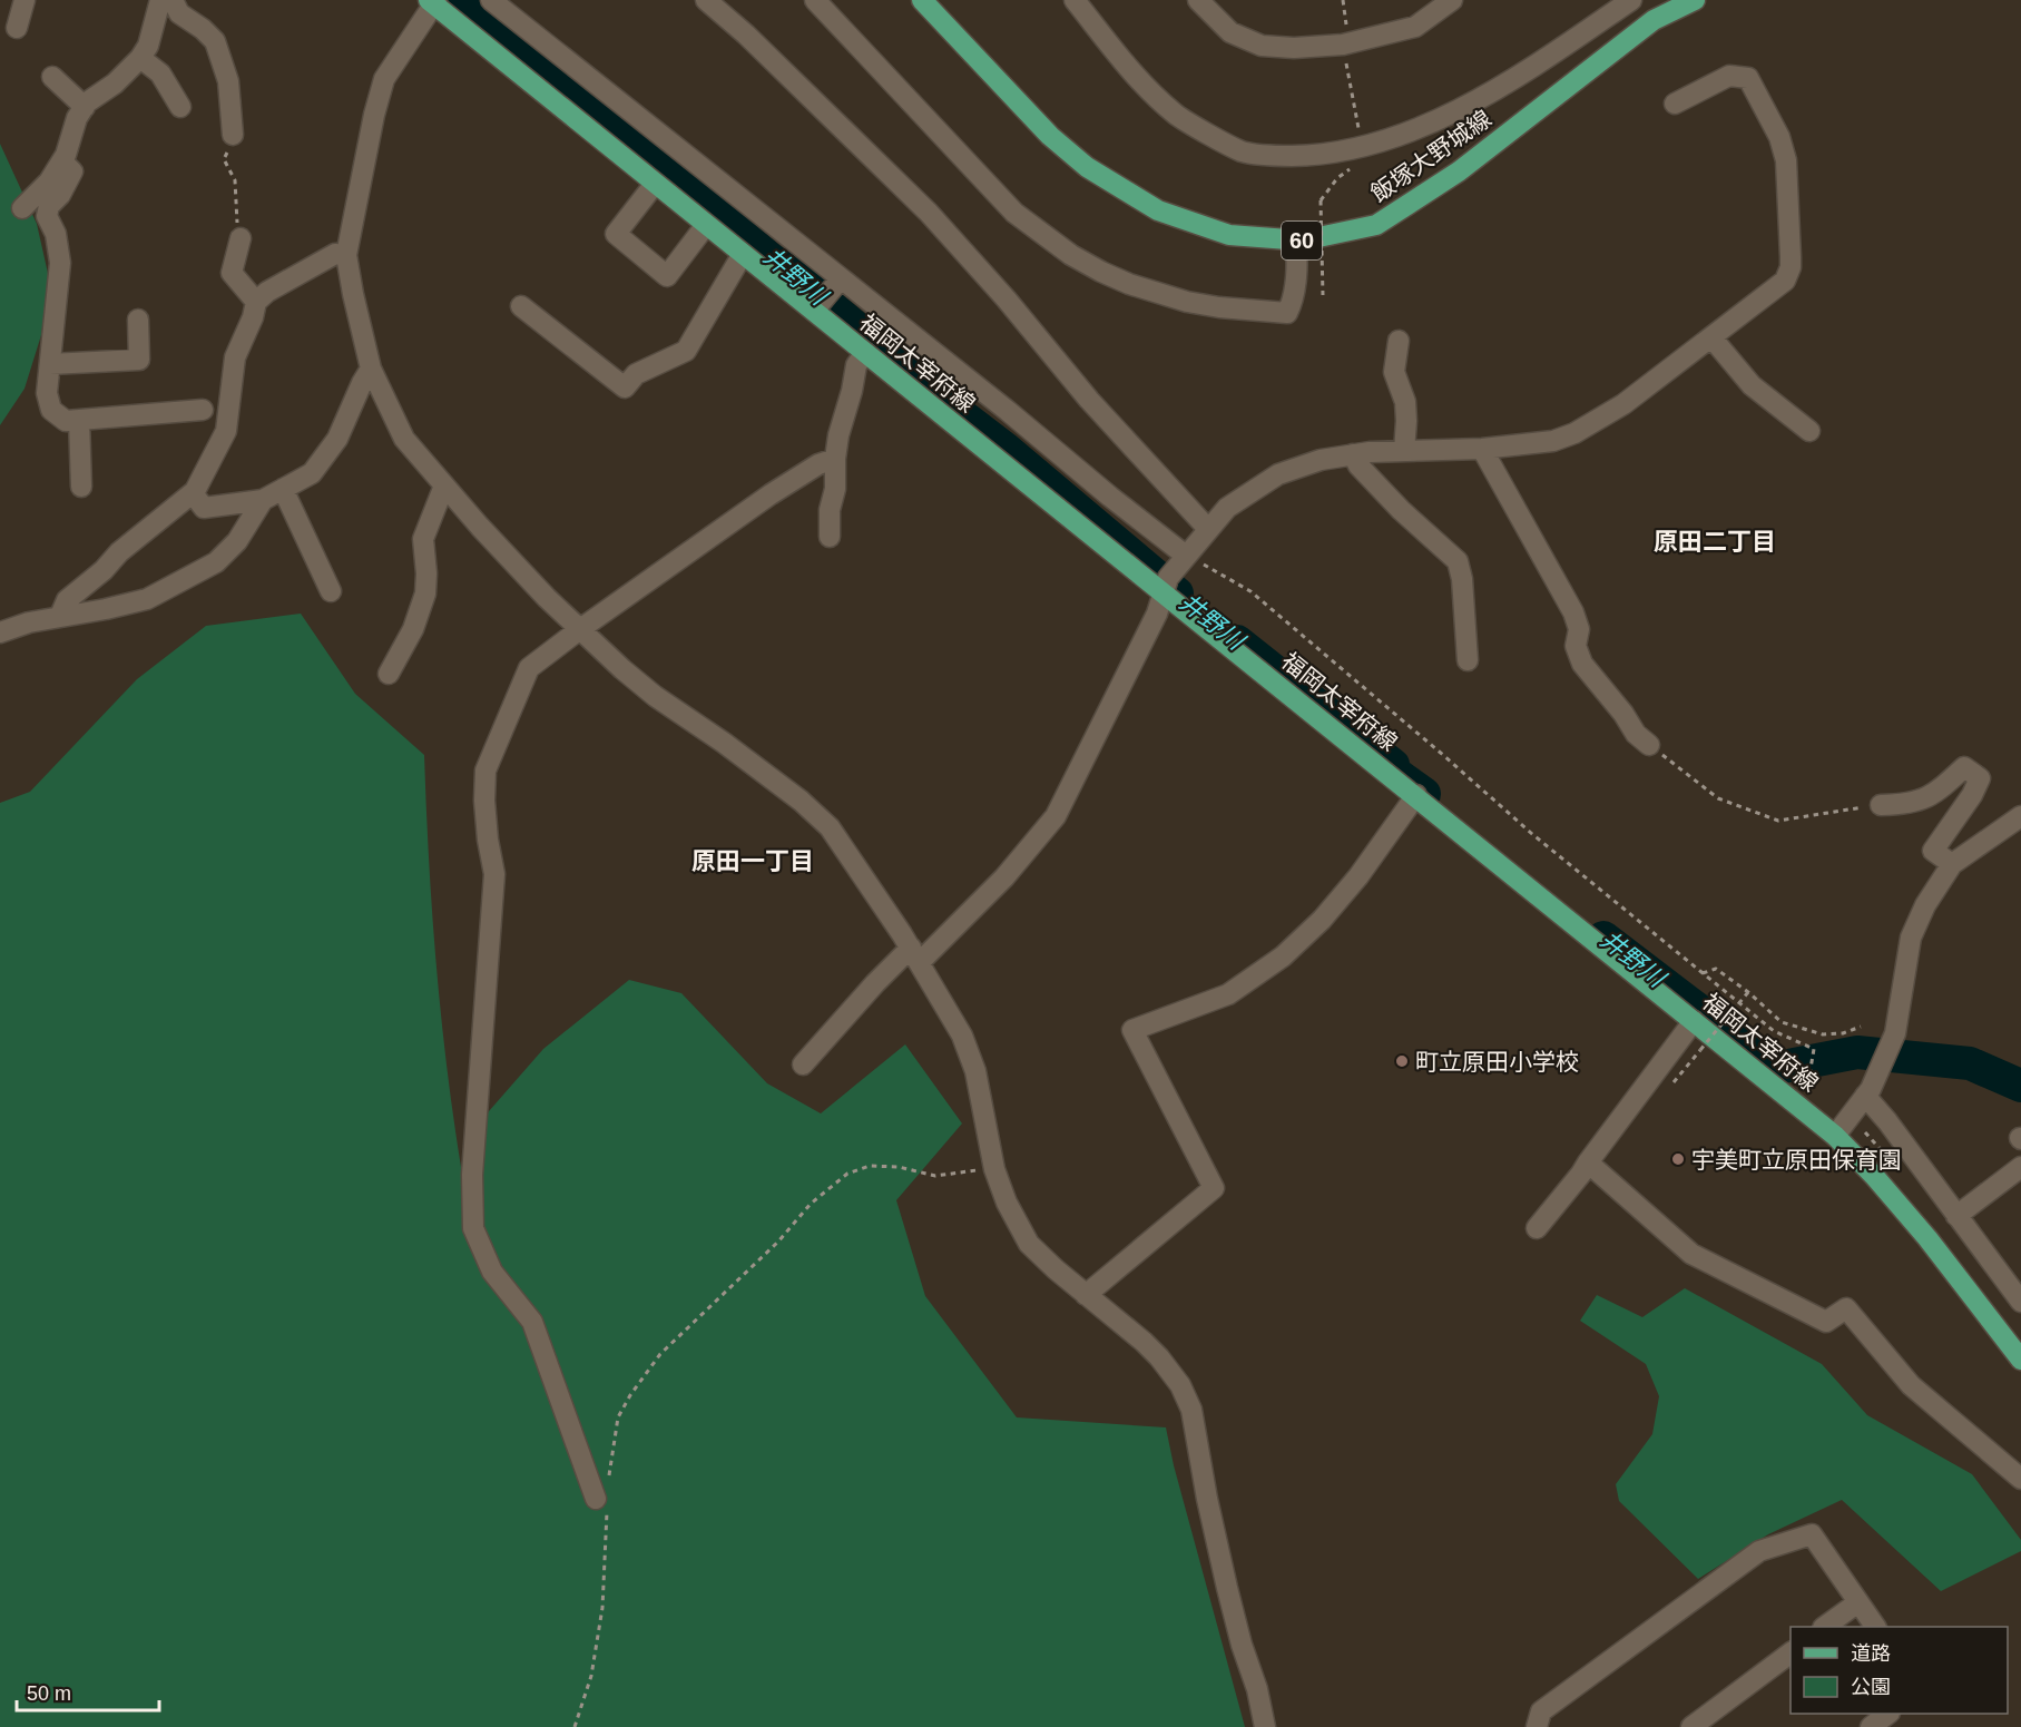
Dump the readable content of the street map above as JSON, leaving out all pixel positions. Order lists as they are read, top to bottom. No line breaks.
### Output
{"streets":{"main road":["飯塚大野城線","60","福岡太宰府線"]},"districts":["原田二丁目","原田一丁目"],"water":["井野川"],"places":["町立原田小学校","宇美町立原田保育園"],"legend":["道路","公園"],"scale_bar":"50 m"}
